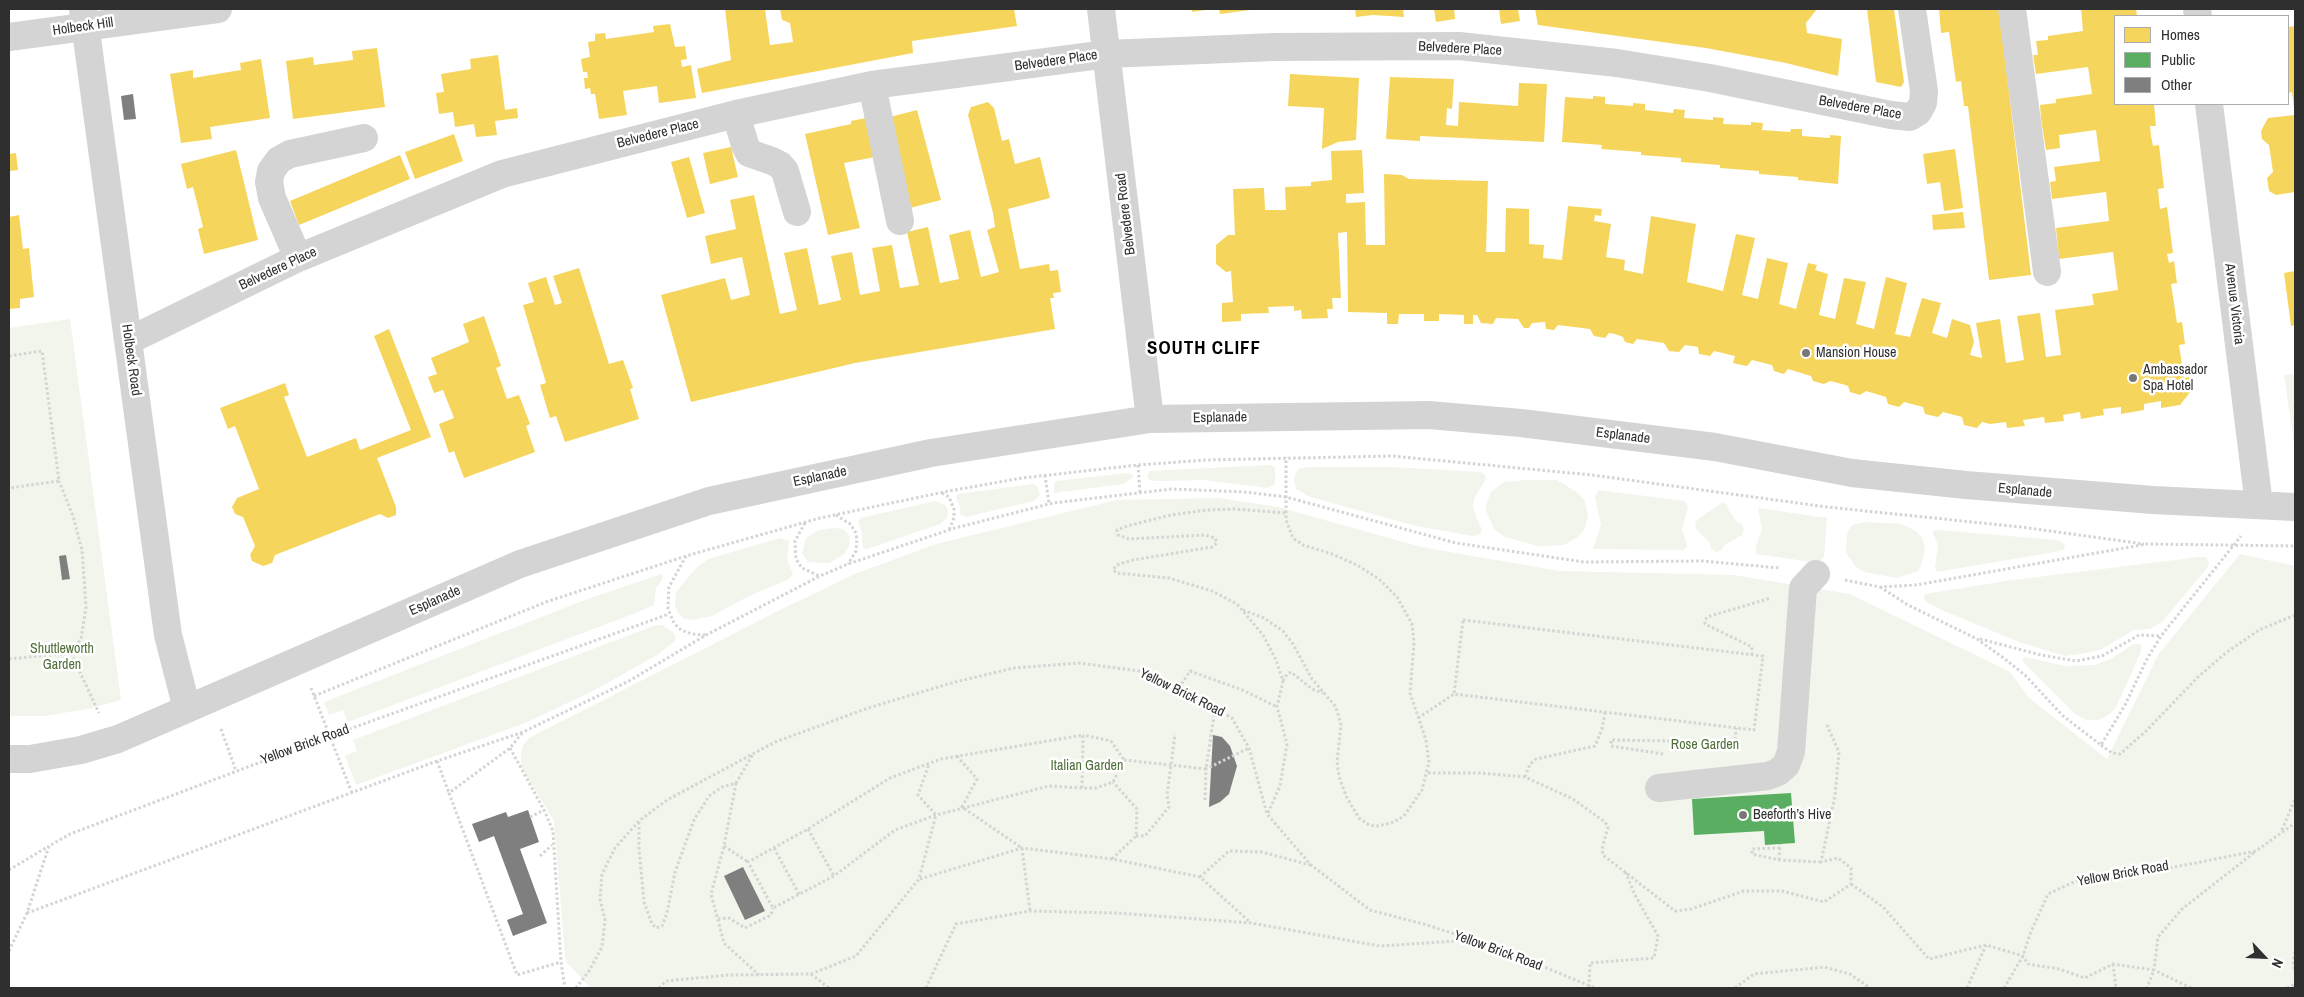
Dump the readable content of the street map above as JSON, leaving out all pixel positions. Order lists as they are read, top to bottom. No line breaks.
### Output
{"streets":{"street":["Holbeck Hill","Belvedere Place","Belvedere Road","Avenue Victoria","Holbeck Road","Esplanade"],"path":["Yellow Brick Road"]},"crossings":[["Holbeck Hill","Holbeck Road"],["Belvedere Place","Belvedere Road"],["Belvedere Place","Holbeck Road"],["Belvedere Road","Esplanade"],["Avenue Victoria","Esplanade"],["Holbeck Road","Esplanade"]],"districts":["SOUTH CLIFF"],"parks":["Shuttleworth Garden","Rose Garden","Italian Garden"],"places":["Mansion House","Ambassador Spa Hotel","Beeforth’s Hive"],"legend":["Homes","Public","Other"],"north":"bottom right"}
